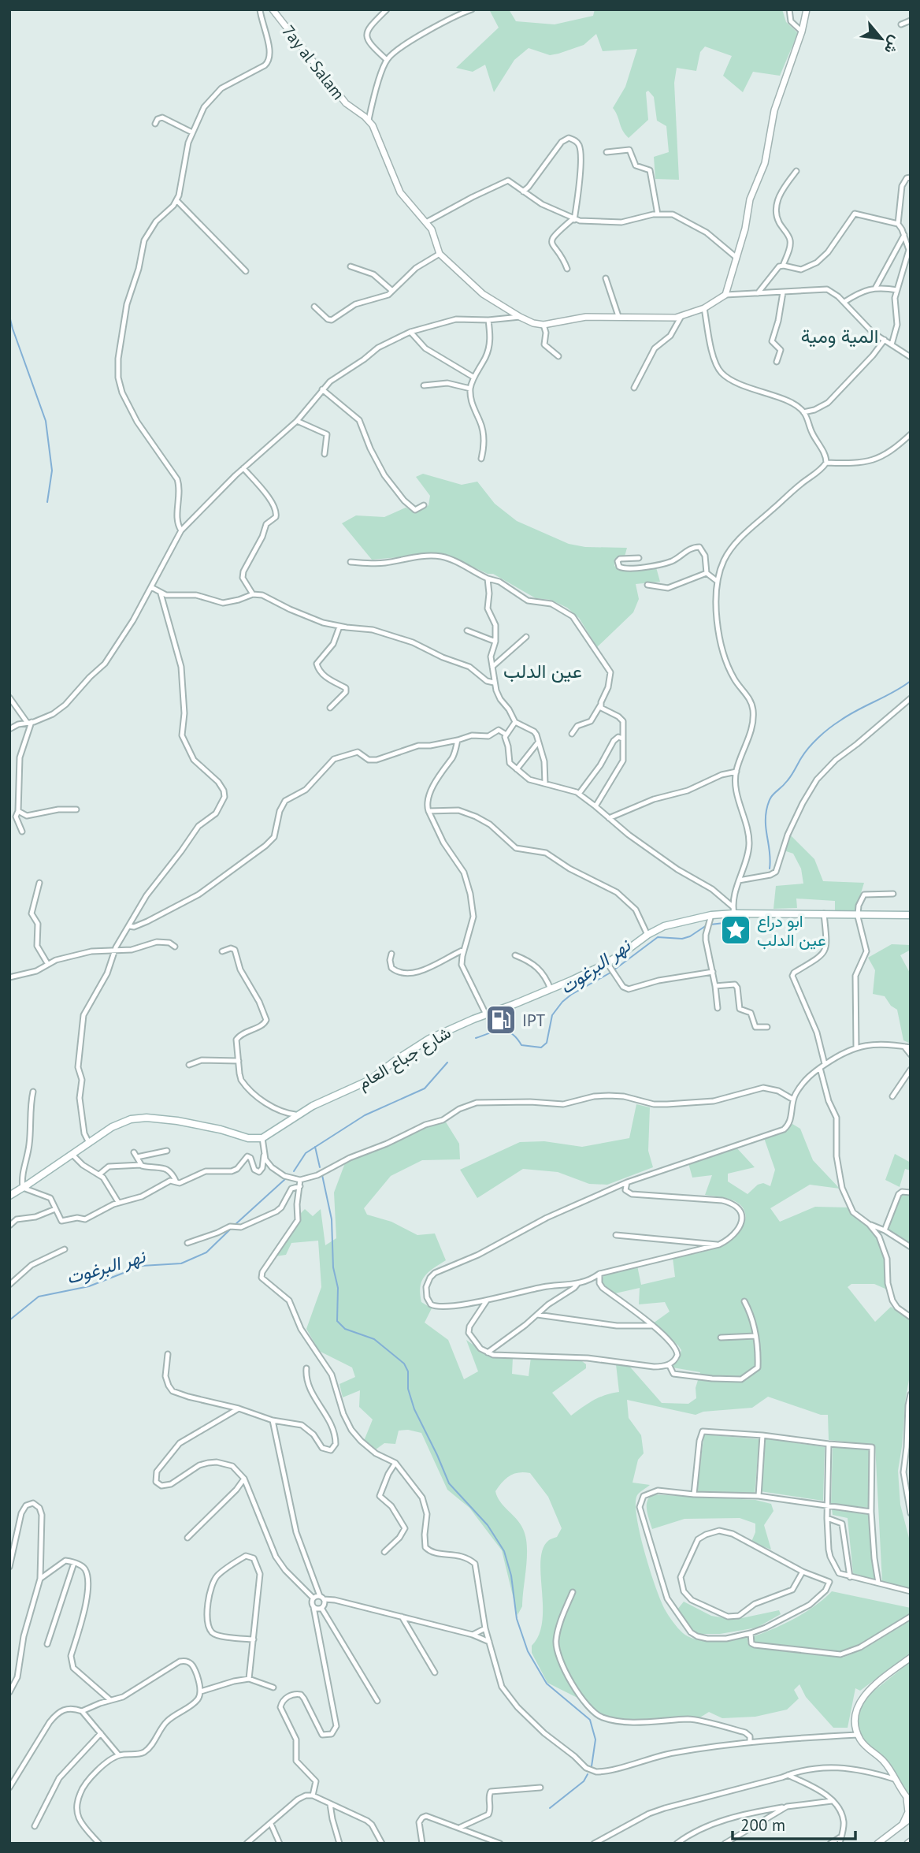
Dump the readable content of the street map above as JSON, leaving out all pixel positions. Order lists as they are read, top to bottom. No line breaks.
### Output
{"streets":{"main road":["شارع جباع العام"],"street":["7ay al Salam"]},"districts":["المية ومية","عين الدلب"],"water":["نهر البرغوت"],"places":{"place":["ابو دراع عين الدلب"],"fuel station":["IPT"]},"scale_bar":"200 m","north":"bottom right"}
